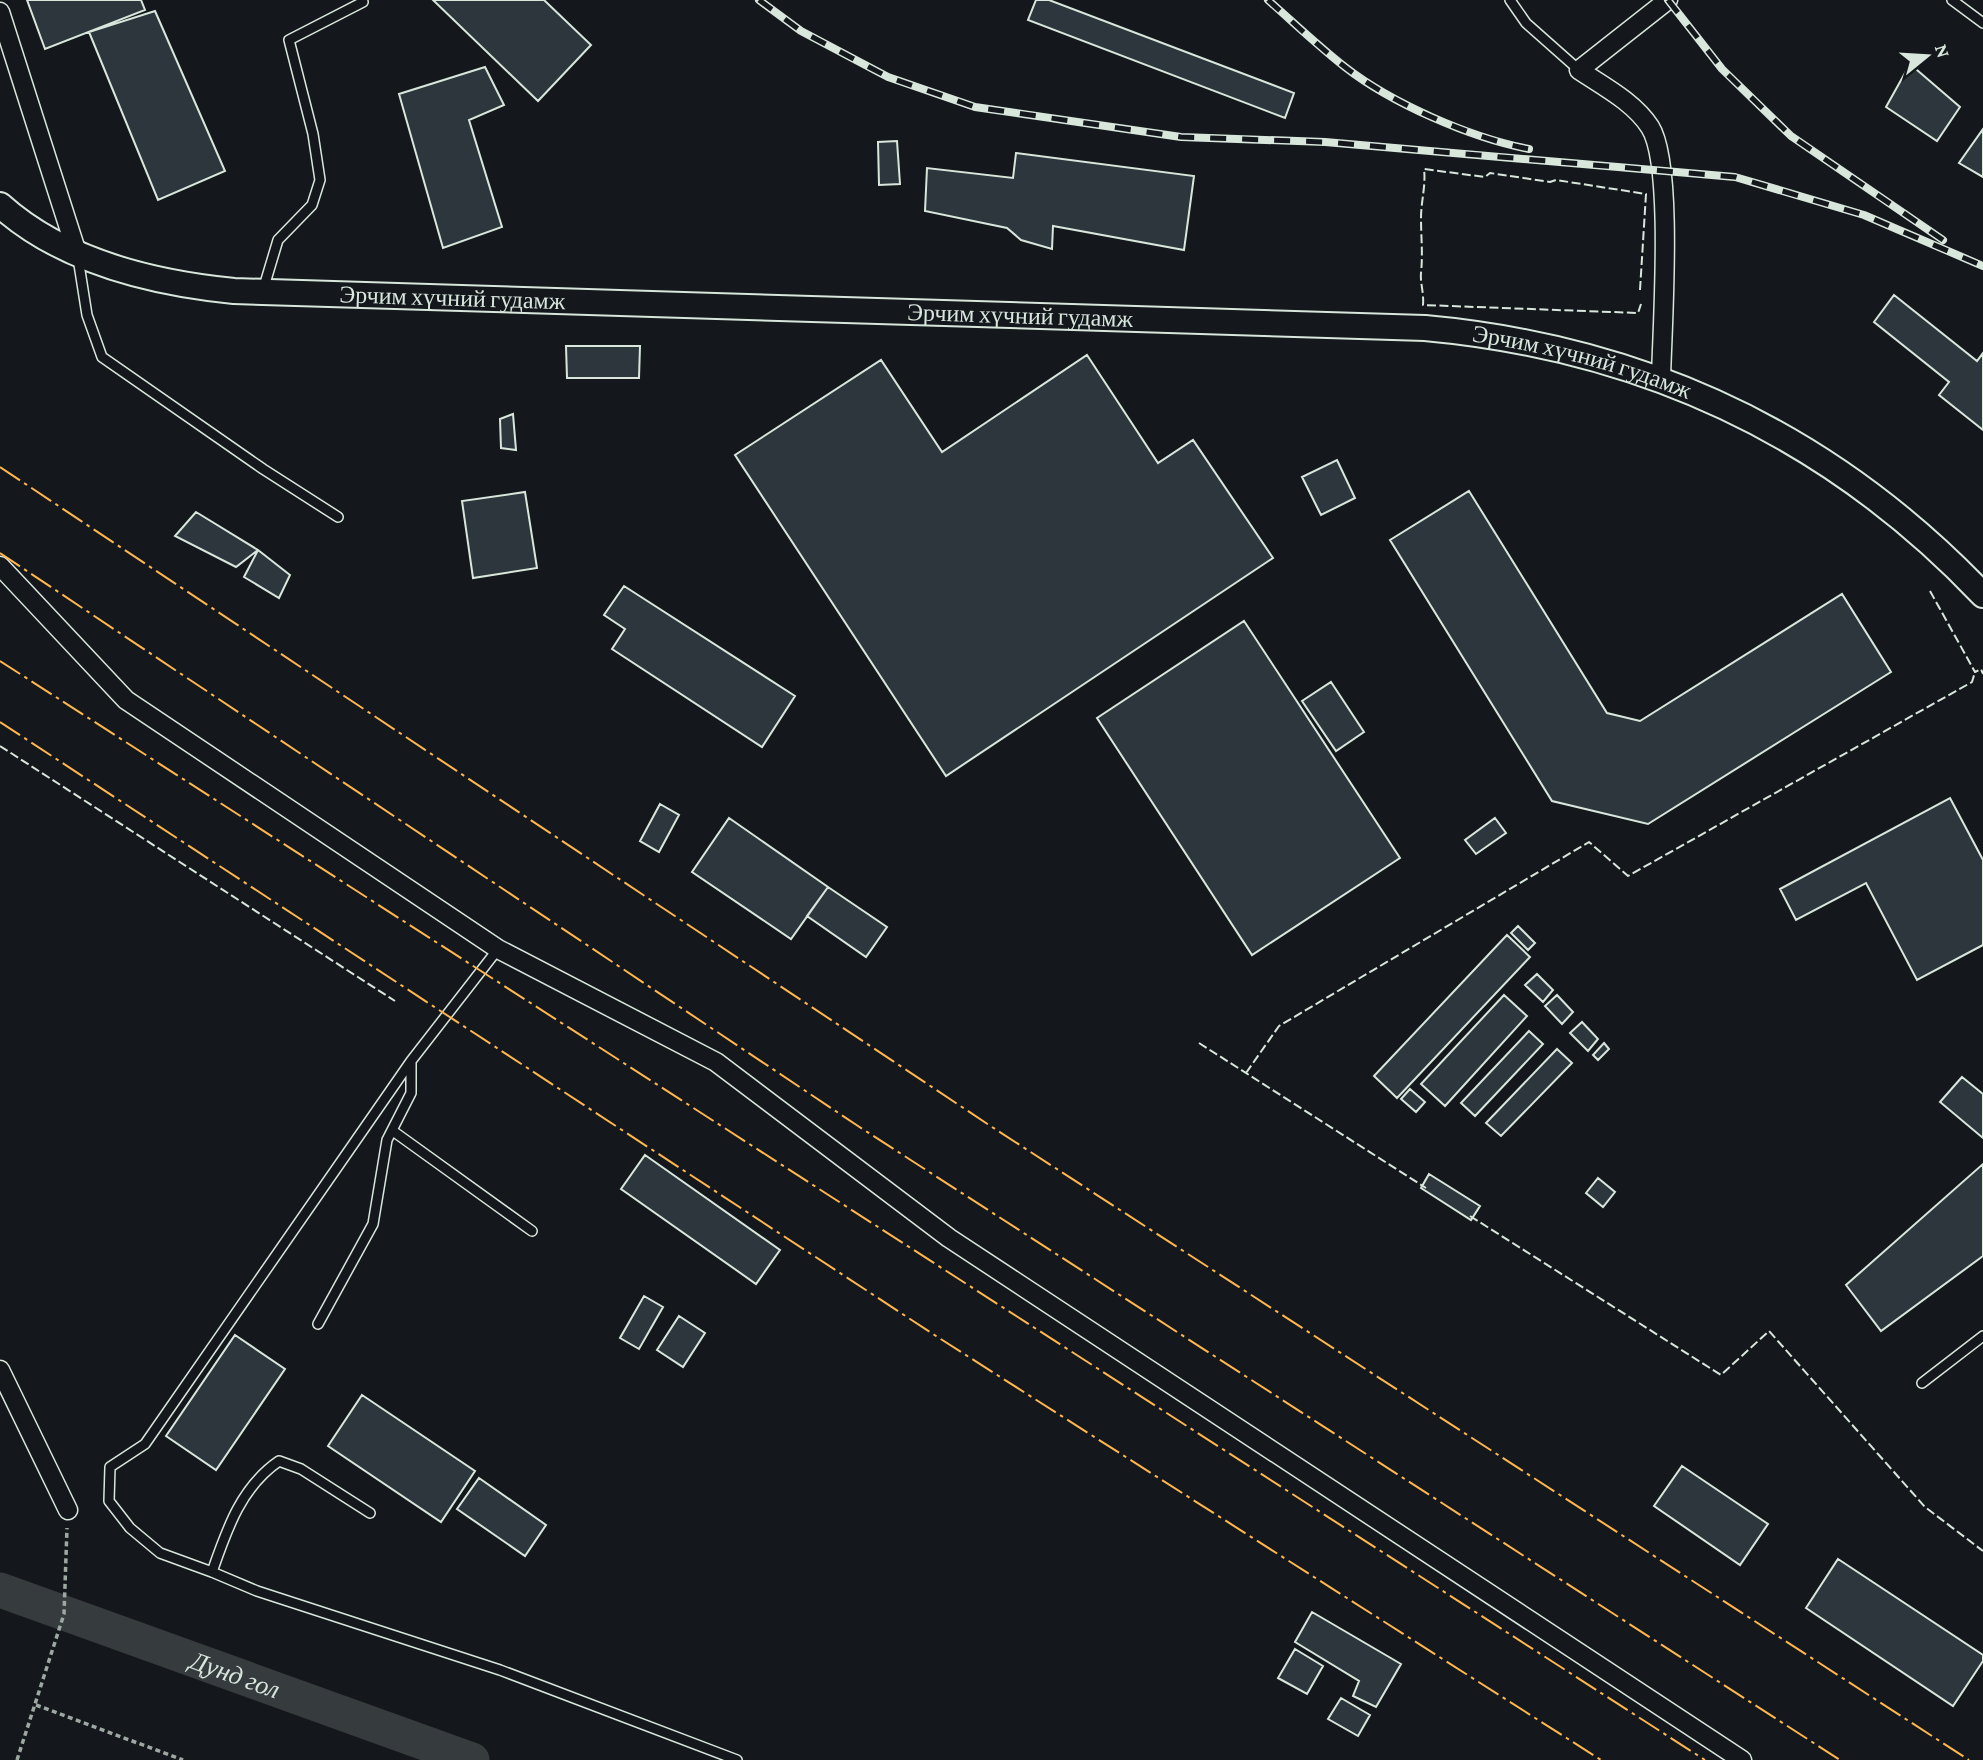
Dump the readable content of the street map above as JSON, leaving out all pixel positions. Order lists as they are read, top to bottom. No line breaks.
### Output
{"streets":{"main road":["Эрчим хүчний гудамж"]},"water":["Дунд гол"],"north":"right"}
